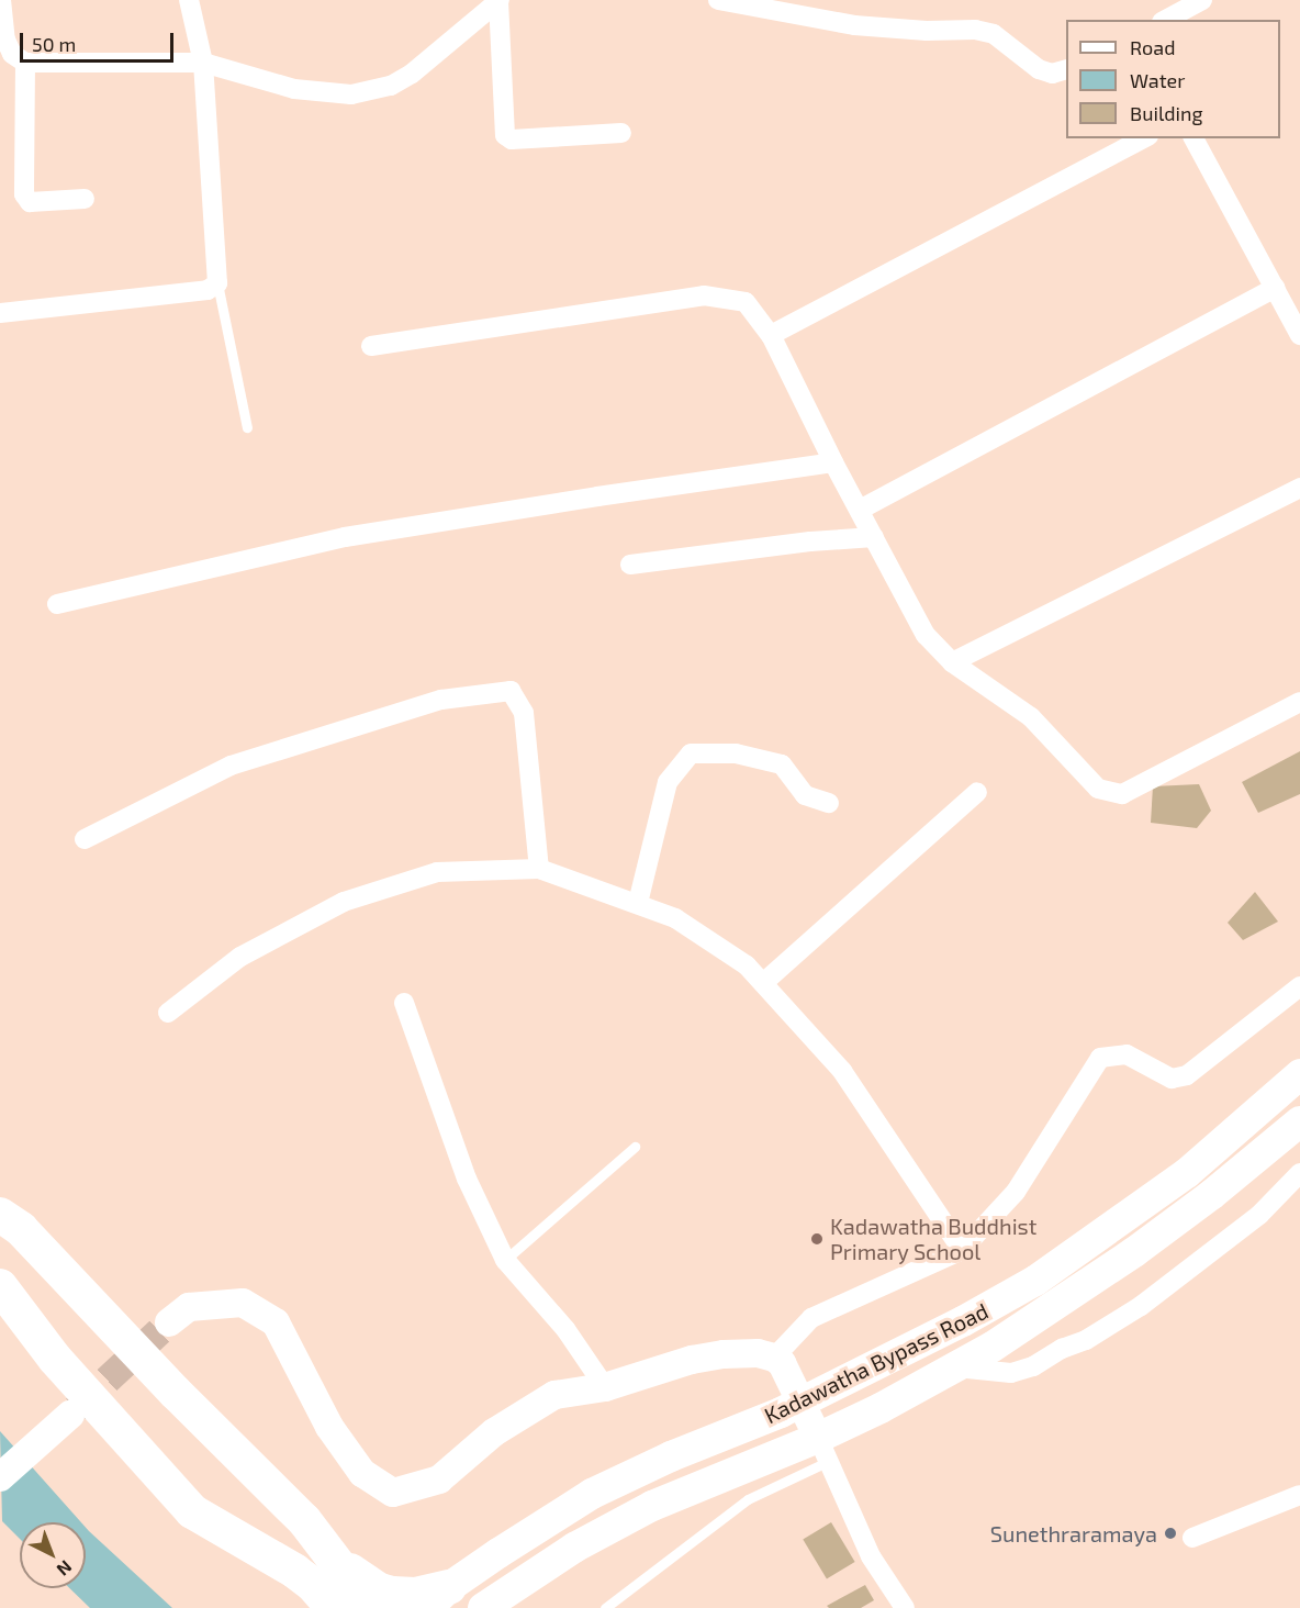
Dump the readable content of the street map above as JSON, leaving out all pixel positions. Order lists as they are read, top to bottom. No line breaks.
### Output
{"streets":{"main road":["Kadawatha Bypass Road"]},"places":["Kadawatha Buddhist Primary School","Sunethraramaya"],"legend":["Road","Water","Building"],"scale_bar":"50 m","north":"bottom right"}
